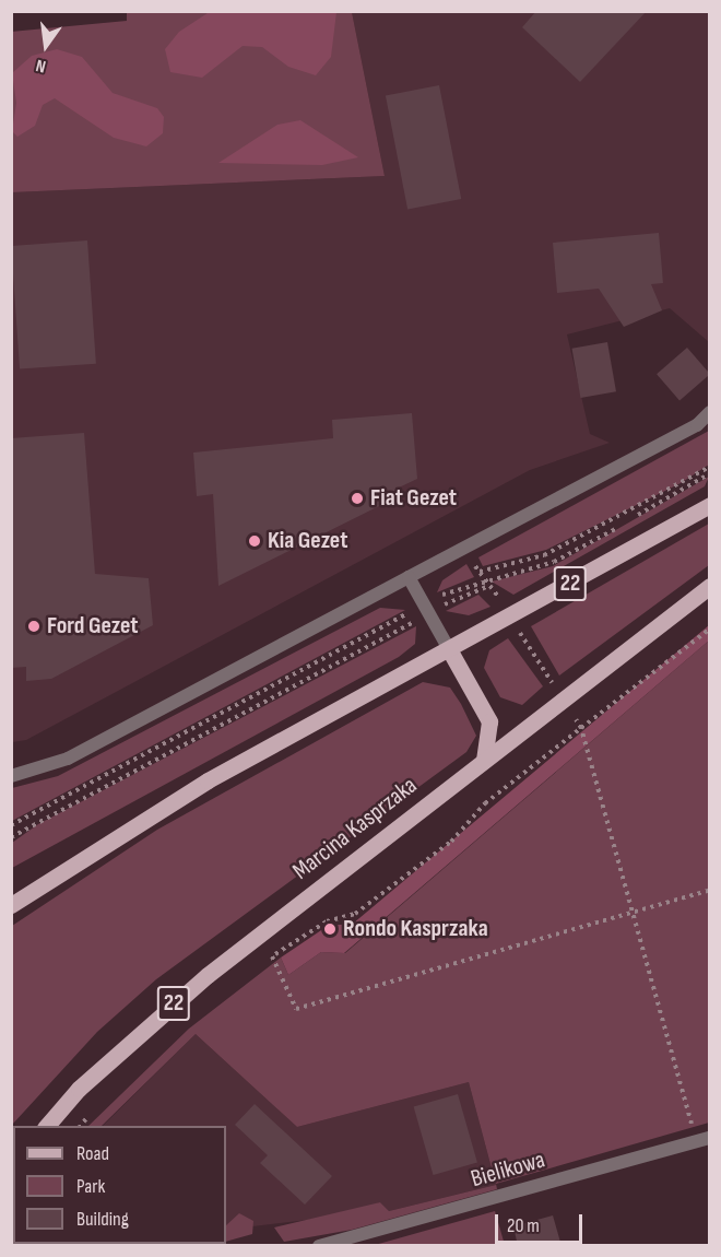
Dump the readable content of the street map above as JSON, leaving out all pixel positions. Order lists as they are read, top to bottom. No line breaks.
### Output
{"streets":{"main road":["22","Marcina Kasprzaka"],"street":["Bielikowa"]},"places":["Fiat Gezet","Kia Gezet","Ford Gezet","Rondo Kasprzaka"],"legend":["Road","Park","Building"],"scale_bar":"20 m","north":"bottom"}
